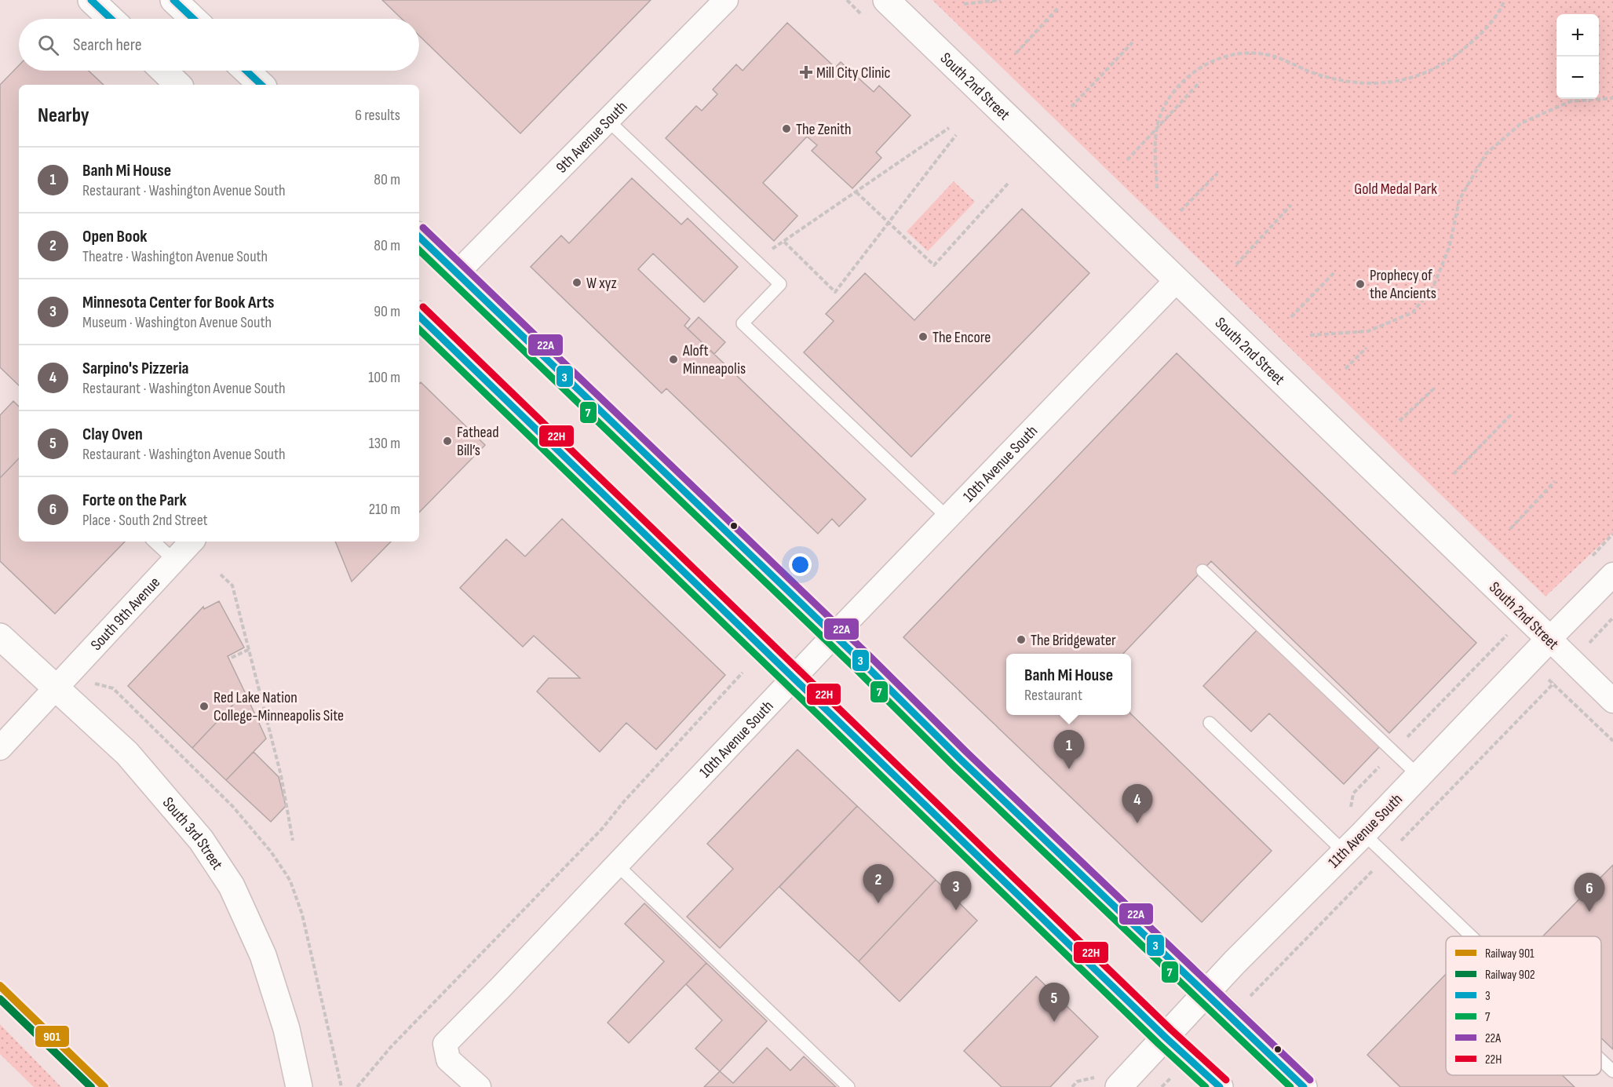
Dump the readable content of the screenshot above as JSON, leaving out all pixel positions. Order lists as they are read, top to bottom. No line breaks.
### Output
{"streets":{"main road":["South 2nd Street","11th Avenue South","South 3rd Street"],"street":["9th Avenue South","10th Avenue South","South 9th Avenue"]},"crossings":[["South 2nd Street","10th Avenue South"],["South 2nd Street","11th Avenue South"],["South 9th Avenue","South 3rd Street"]],"parks":["Gold Medal Park"],"places":{"health":["Mill City Clinic"],"other":["The Zenith","W xyz","Prophecy of the Ancients","The Encore","Aloft Minneapolis","Fathead Bill’s","The Bridgewater","Red Lake Nation College-Minneapolis Site"]},"lines":["transit line 3","transit line 22A","transit line 7","transit line 22H","rail line 901","rail line 902"],"legend":["Railway 901","Railway 902","3","7","22A","22H"],"page":{"map_buttons":["+","−"],"search":"Search here","heading":["Nearby","6 results"],"list":[{"mark":"1","name":"Banh Mi House","note":"Restaurant · Washington Avenue South","value":"80 m"},{"mark":"2","name":"Open Book","note":"Theatre · Washington Avenue South","value":"80 m"},{"mark":"3","name":"Minnesota Center for Book Arts","note":"Museum · Washington Avenue South","value":"90 m"},{"mark":"4","name":"Sarpino's Pizzeria","note":"Restaurant · Washington Avenue South","value":"100 m"},{"mark":"5","name":"Clay Oven","note":"Restaurant · Washington Avenue South","value":"130 m"},{"mark":"6","name":"Forte on the Park","note":"Place · South 2nd Street","value":"210 m"}],"popup":["Banh Mi House","Restaurant"],"pins":["1","4","2","3","6","5"]}}
